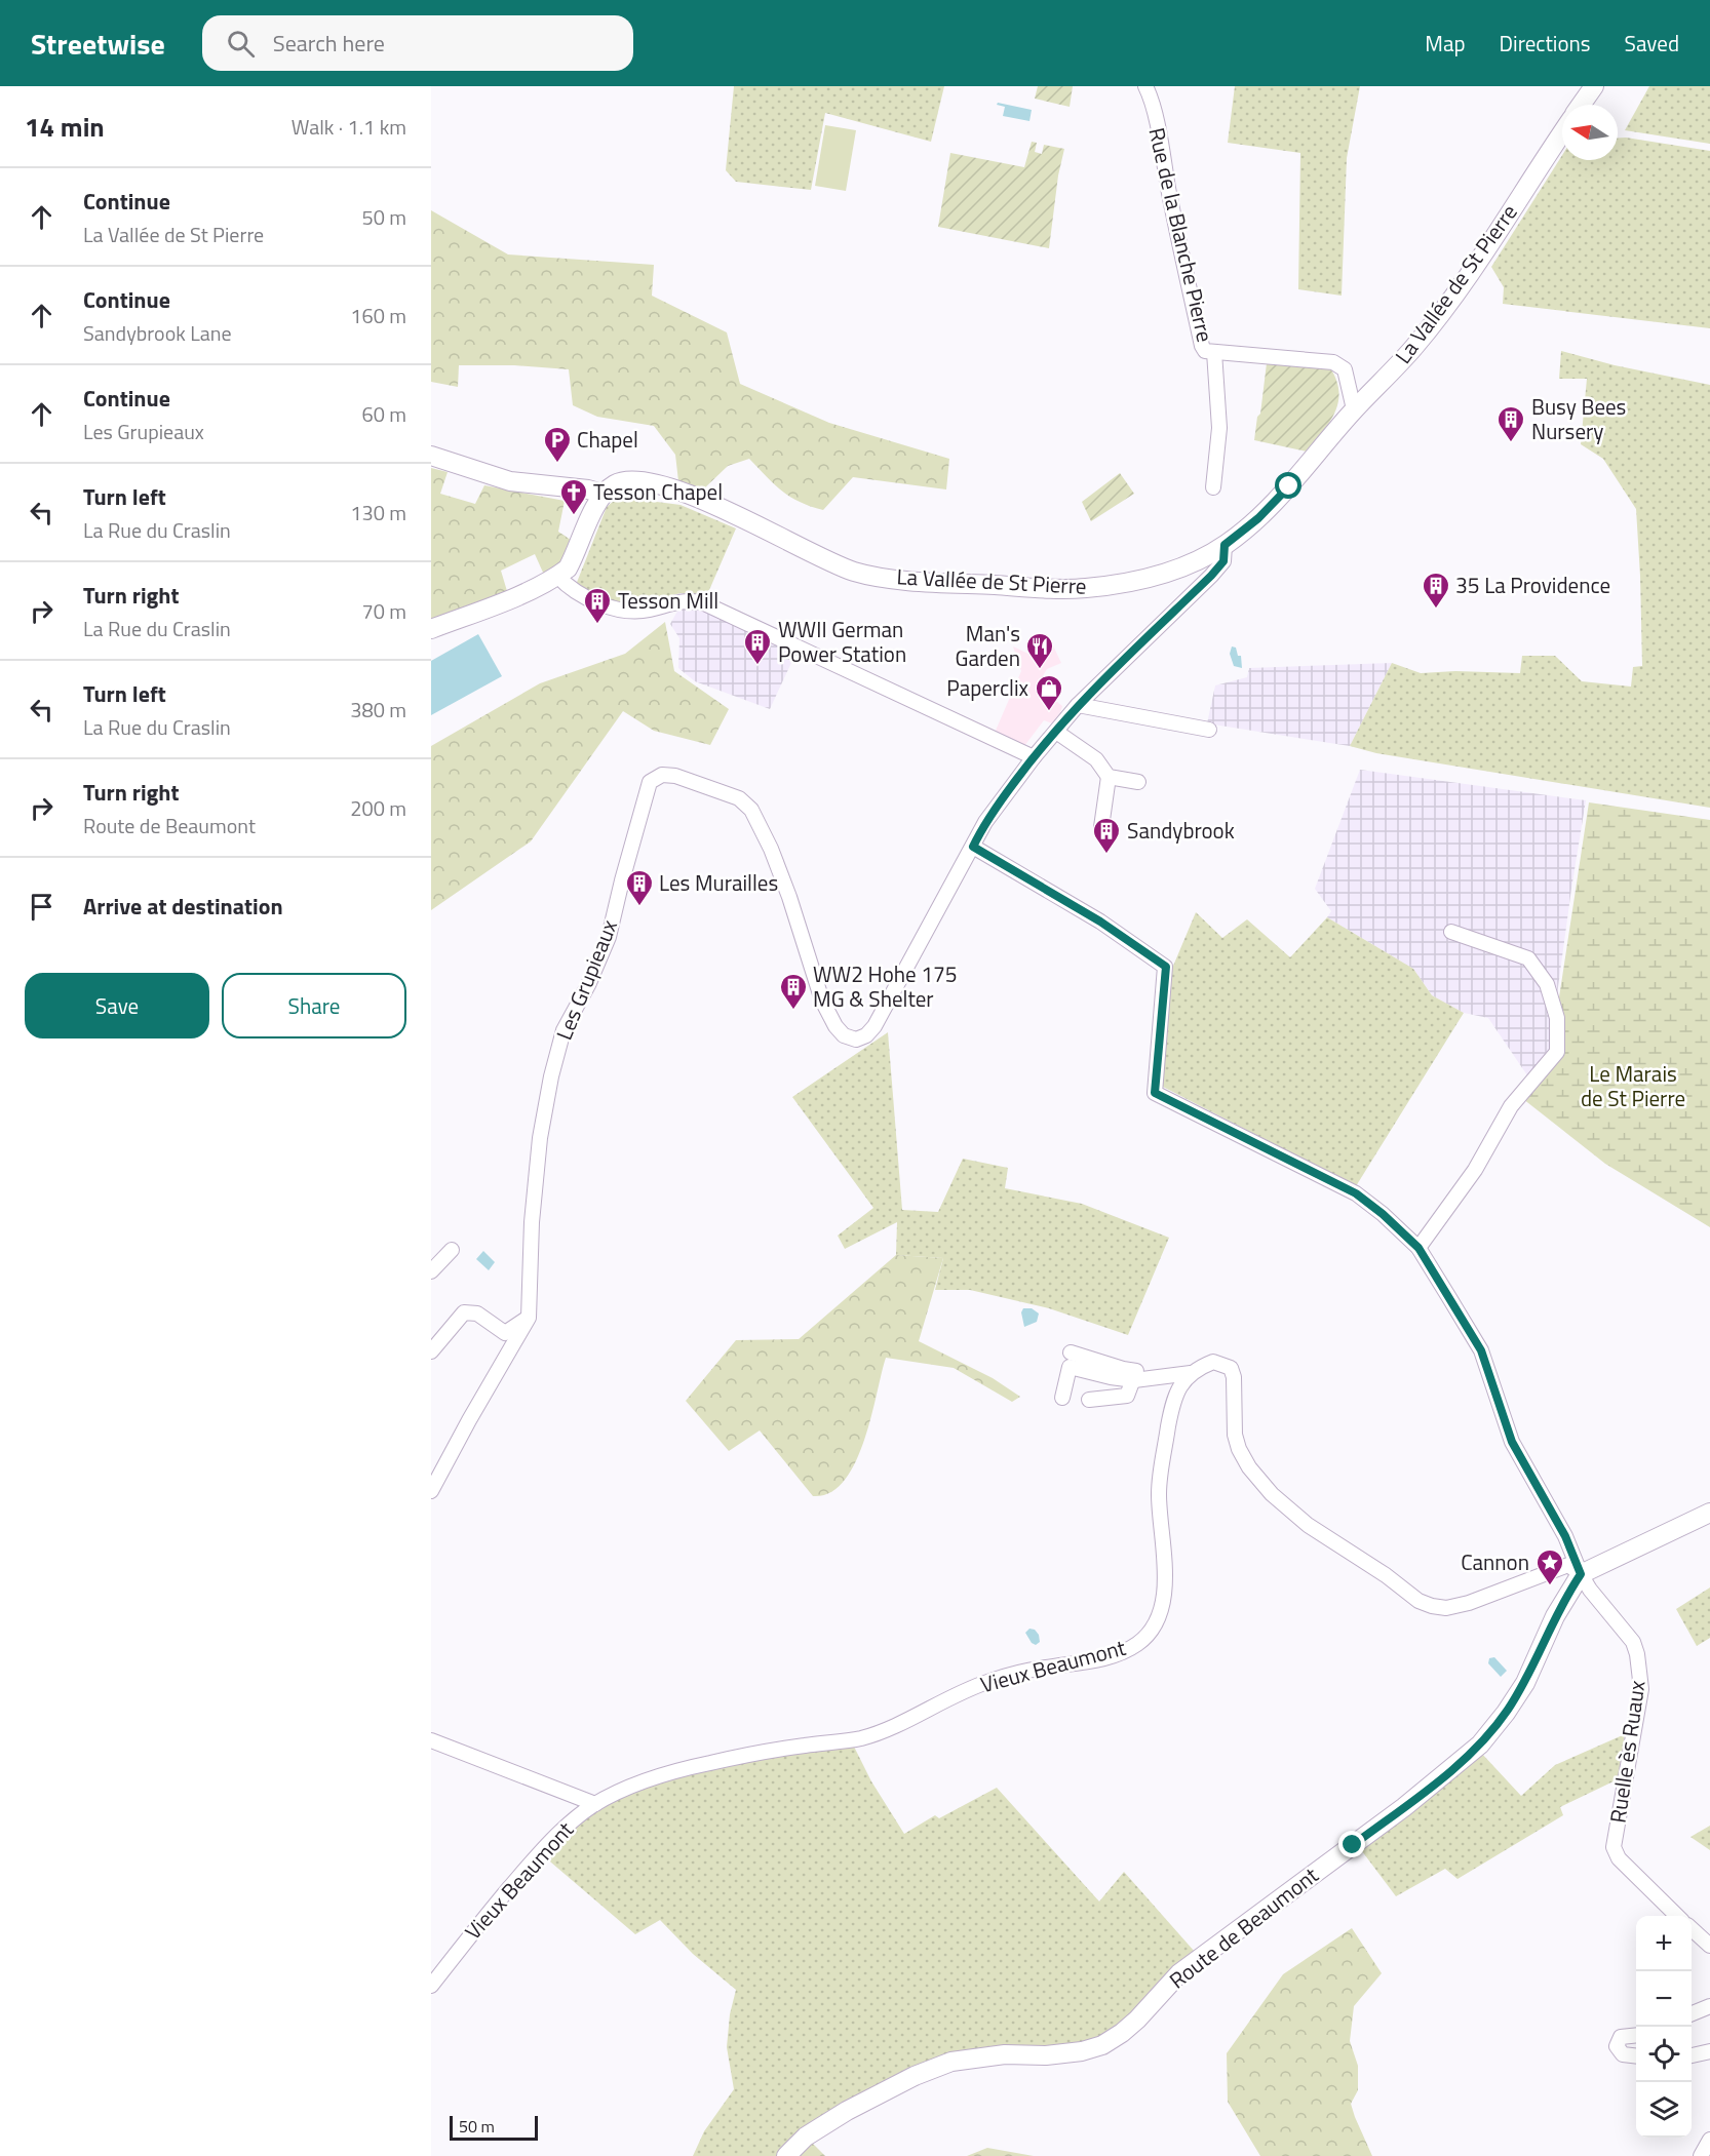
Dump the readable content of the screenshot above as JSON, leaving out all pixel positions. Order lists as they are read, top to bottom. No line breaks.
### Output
{"streets":{"main road":["La Vallée de St Pierre","Route de Beaumont"],"street":["Rue de la Blanche Pierre","Les Grupieaux","Vieux Beaumont","Ruelle ès Ruaux"]},"crossings":[["Rue de la Blanche Pierre","La Vallée de St Pierre"],["La Vallée de St Pierre","Les Grupieaux"],["Ruelle ès Ruaux","Route de Beaumont"]],"parks":["Le Marais de St Pierre"],"places":{"building":["Busy Bees Nursery","35 La Providence","Tesson Mill","WWII German Power Station","Sandybrook","Les Murailles","WW2 Hohe 175 MG & Shelter"],"parking":["Chapel"],"church":["Tesson Chapel"],"restaurant":["Man's Garden"],"shop":["Paperclix"],"place":["Cannon"]},"scale_bar":"50 m","north":"left","page":{"header":"Streetwise","search":"Search here","nav":["Map","Directions","Saved"],"heading":["14 min","Walk · 1.1 km"],"list":[["Continue","La Vallée de St Pierre","50 m"],["Continue","Sandybrook Lane","160 m"],["Continue","Les Grupieaux","60 m"],["Turn left","La Rue du Craslin","130 m"],["Turn right","La Rue du Craslin","70 m"],["Turn left","La Rue du Craslin","380 m"],["Turn right","Route de Beaumont","200 m"],"Arrive at destination"],"buttons":["Save","Share"],"map_buttons":["+","−"],"scale":"50 m"}}
